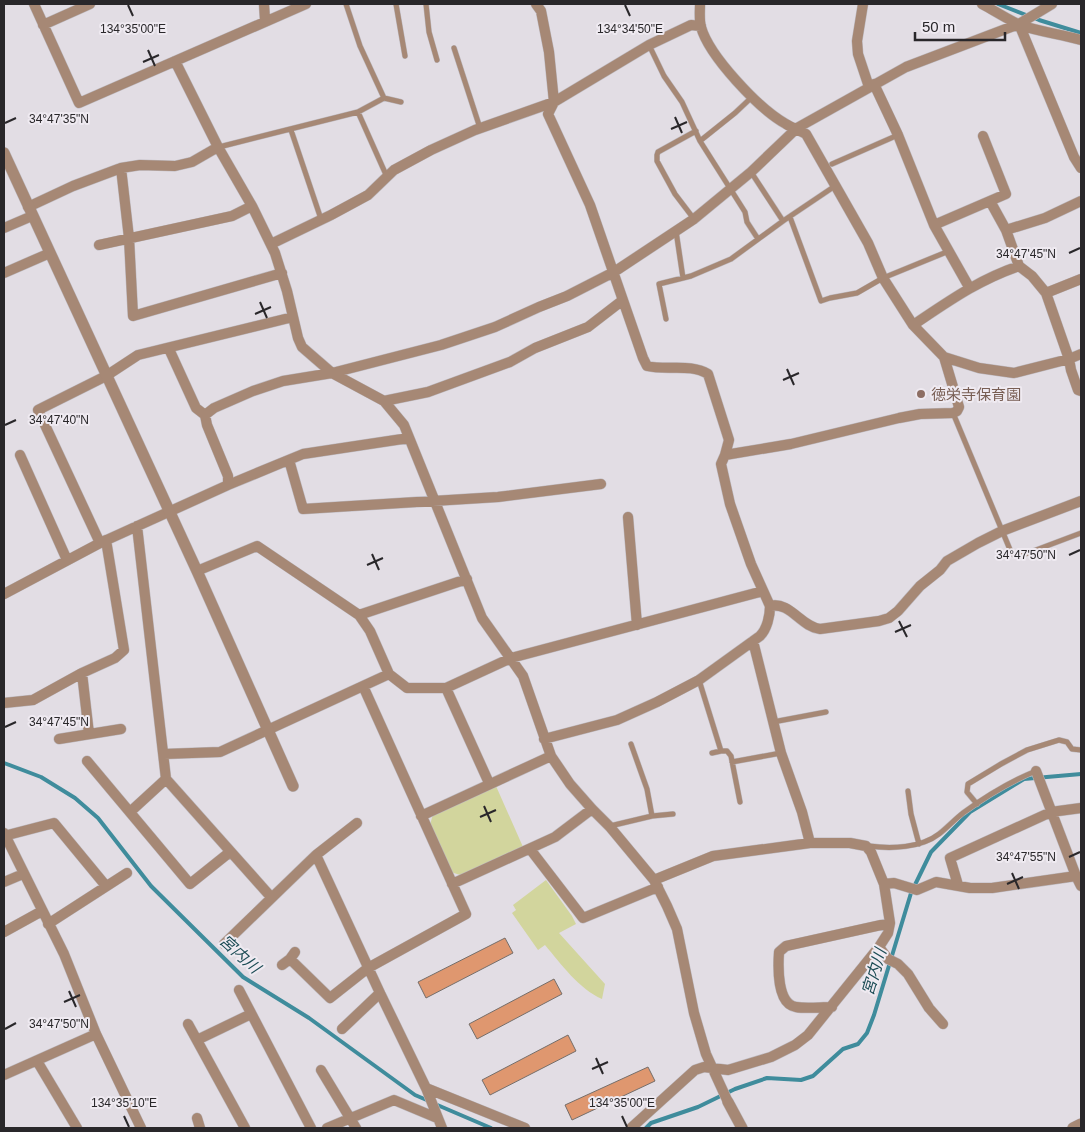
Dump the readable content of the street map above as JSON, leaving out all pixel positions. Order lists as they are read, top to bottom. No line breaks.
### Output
{"water":["宮内川"],"places":["徳栄寺保育園"],"scale_bar":"50 m","coordinates":["134°35'00\"E","134°34'50\"E","34°47'35\"N","34°47'45\"N","34°47'40\"N","34°47'50\"N","34°47'55\"N","134°35'10\"E"]}
